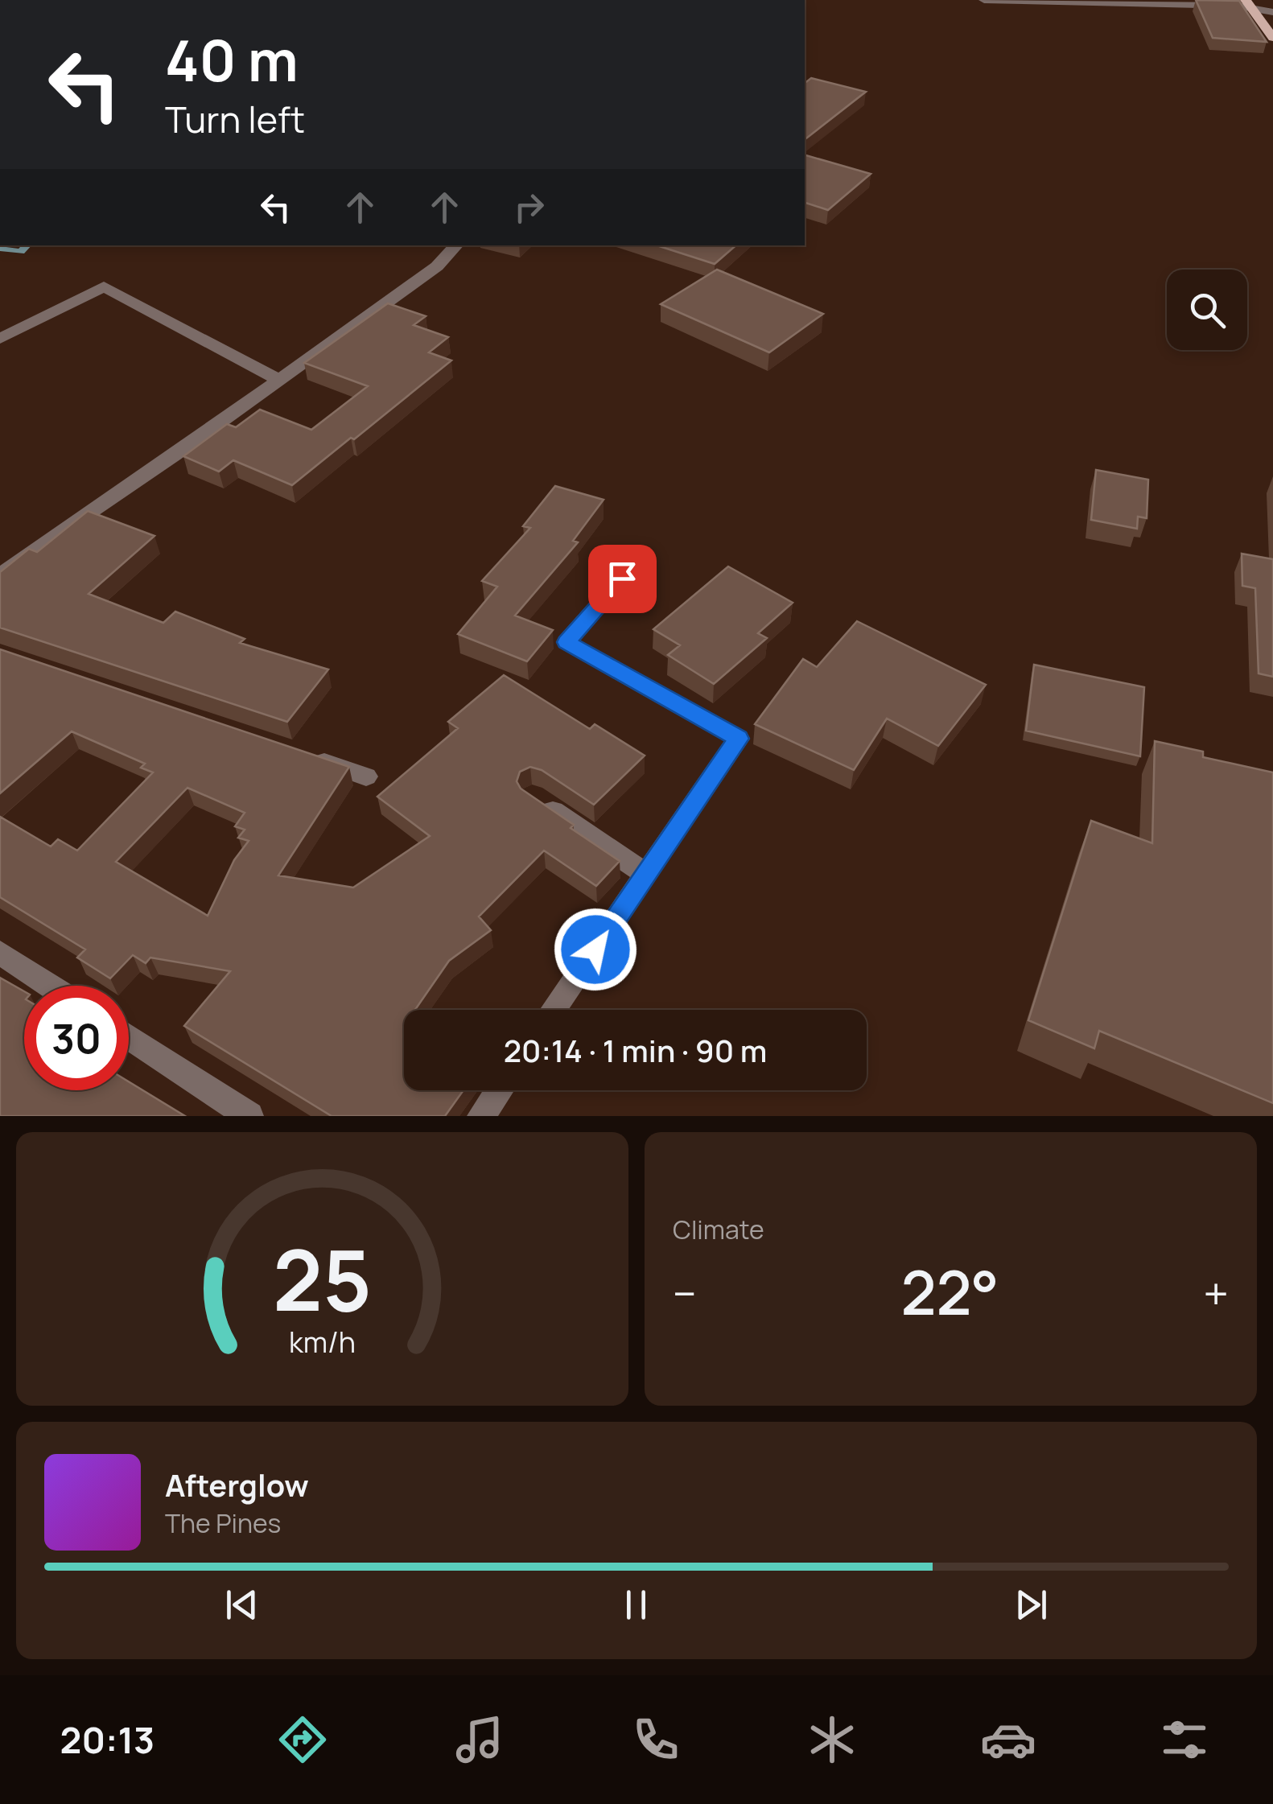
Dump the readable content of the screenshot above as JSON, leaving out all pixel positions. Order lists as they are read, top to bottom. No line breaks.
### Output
{"page":{"turn":["40 m","Turn left"],"limit":"30","trip":"20:14 · 1 min · 90 m","tile":"Climate","heat":["−","22°","+"],"song":["Afterglow","The Pines"],"tabs":"20:13","gauge":["25","km/h"]}}
